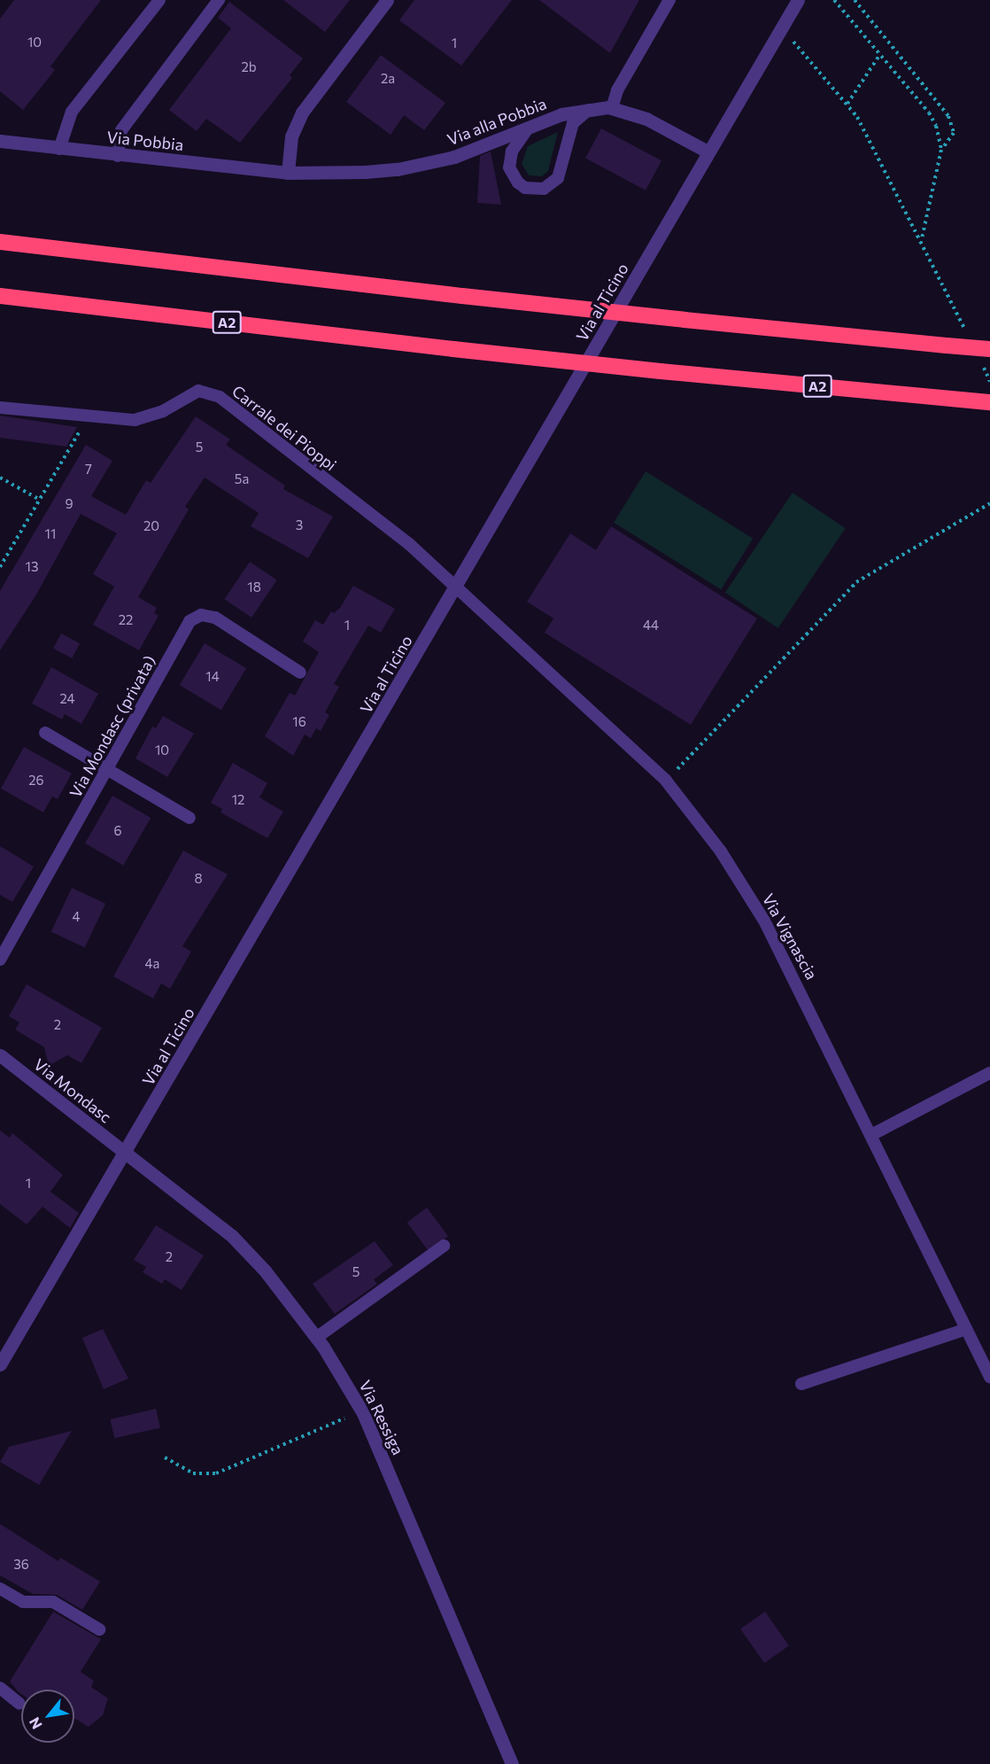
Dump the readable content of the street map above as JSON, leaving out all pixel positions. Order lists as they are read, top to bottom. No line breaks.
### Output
{"streets":{"highway":["A2"],"street":["Via alla Pobbia","Via Pobbia","Via al Ticino","Via Mondasc","Via Ressiga"],"lane":["Carrale dei Pioppi","Via Mondasc (privata)","Via Vignascia"]},"crossings":[["Via alla Pobbia","Via Pobbia"],["Via alla Pobbia","Via al Ticino"],["Via al Ticino","Carrale dei Pioppi"],["Via al Ticino","Via Vignascia"],["Via al Ticino","Via Mondasc"],["Via al Ticino","Via Ressiga"],["Carrale dei Pioppi","Via Vignascia"],["Via Mondasc","Via Ressiga"]],"house_numbers":["10","1","2b","2a","5","7","5a","9","3","20","11","13","18","22","1","44","14","24","16","10","26","12","6","8","4","4a","2","1","2","5","36"],"north":"bottom left"}
